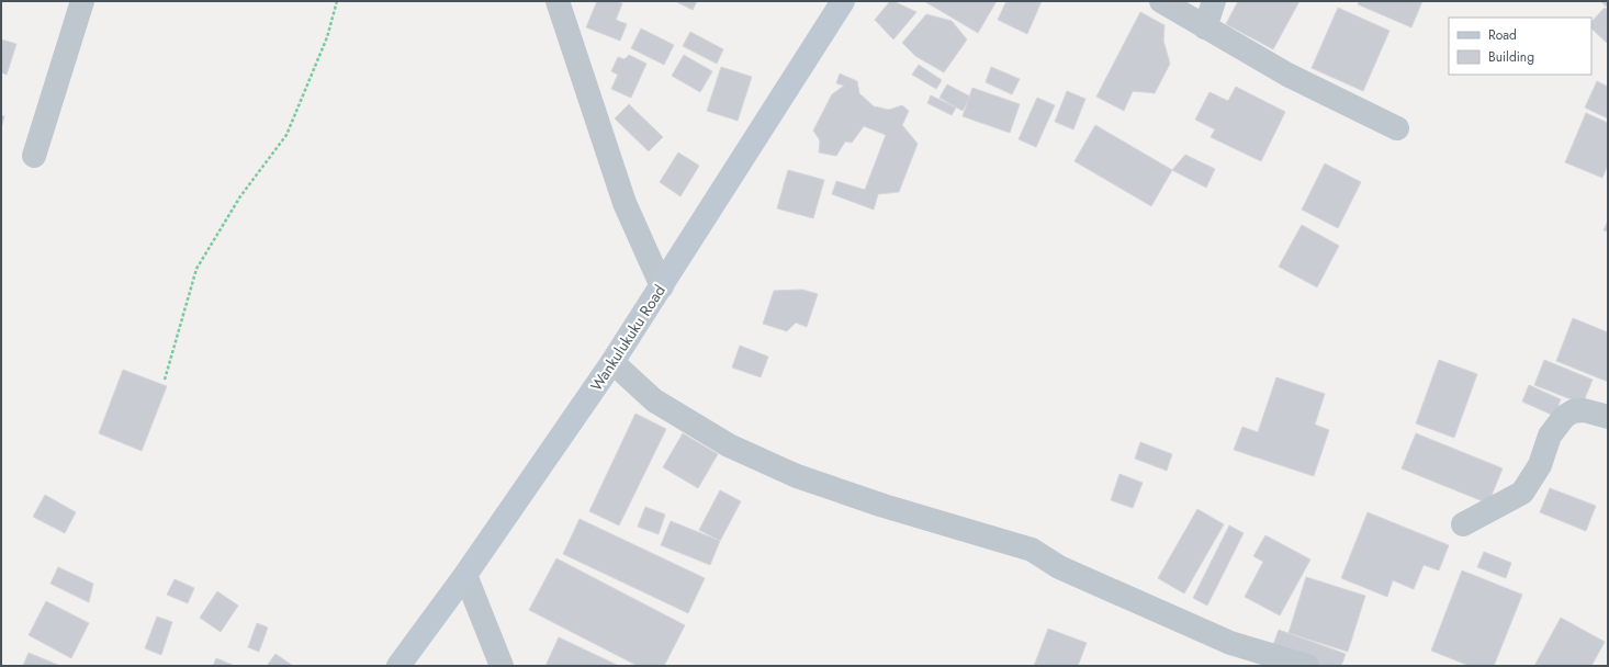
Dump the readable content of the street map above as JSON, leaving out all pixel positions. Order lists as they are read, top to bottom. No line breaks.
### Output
{"streets":{"main road":["Wankulukuku Road"]},"legend":["Road","Building"]}
